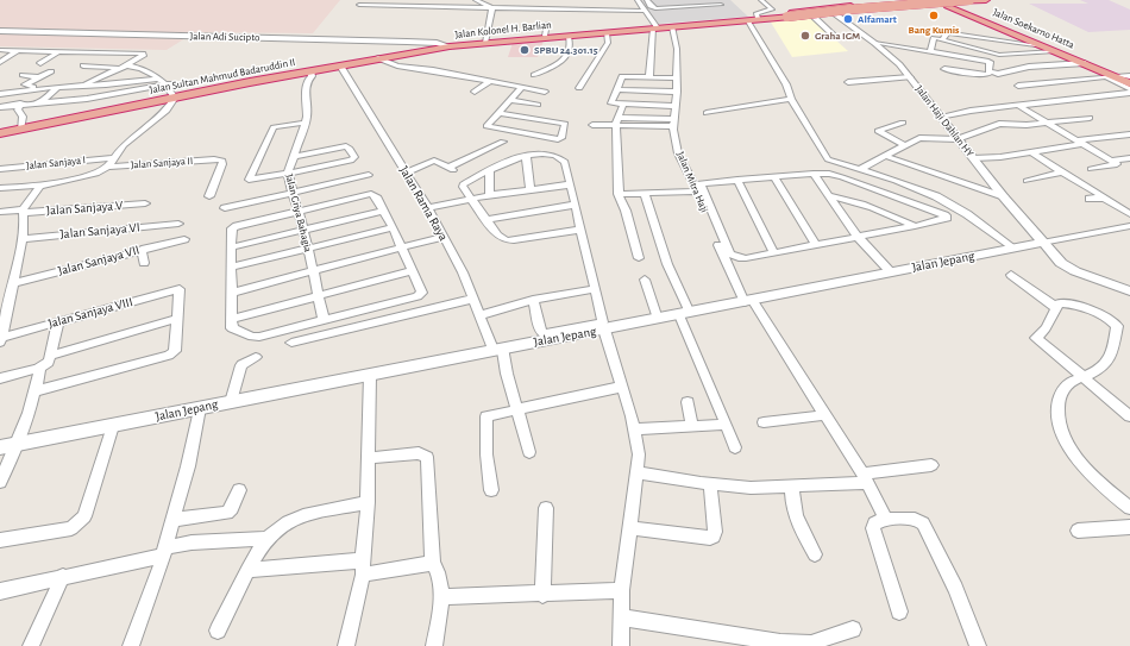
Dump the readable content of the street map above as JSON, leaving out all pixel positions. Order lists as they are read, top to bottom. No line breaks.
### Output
{"streets":{"highway":["Jalan Soekarno Hatta","Jalan Kolonel H. Barlian","Jalan Sultan Mahmud Badaruddin II"],"street":["Jalan Adi Sucipto","Jalan Haji Dahlan HY","Jalan Sanjaya I","Jalan Sanjaya II","Jalan Mitra Haji","Jalan Rama Raya","Jalan Sanjaya V","Jalan Griya Bahagia","Jalan Sanjaya VI","Jalan Sanjaya VII","Jalan Jepang","Jalan Sanjaya VIII"]},"crossings":[["Jalan Kolonel H. Barlian","Jalan Adi Sucipto"],["Jalan Kolonel H. Barlian","Jalan Sultan Mahmud Badaruddin II"],["Jalan Kolonel H. Barlian","Jalan Mitra Haji"],["Jalan Adi Sucipto","Jalan Sultan Mahmud Badaruddin II"],["Jalan Sultan Mahmud Badaruddin II","Jalan Rama Raya"],["Jalan Sultan Mahmud Badaruddin II","Jalan Griya Bahagia"],["Jalan Haji Dahlan HY","Jalan Jepang"],["Jalan Sanjaya I","Jalan Sanjaya II"],["Jalan Mitra Haji","Jalan Jepang"],["Jalan Rama Raya","Jalan Jepang"]],"places":["Bang Kumis","Alfamart","Graha IGM","SPBU 24.301.15"]}
